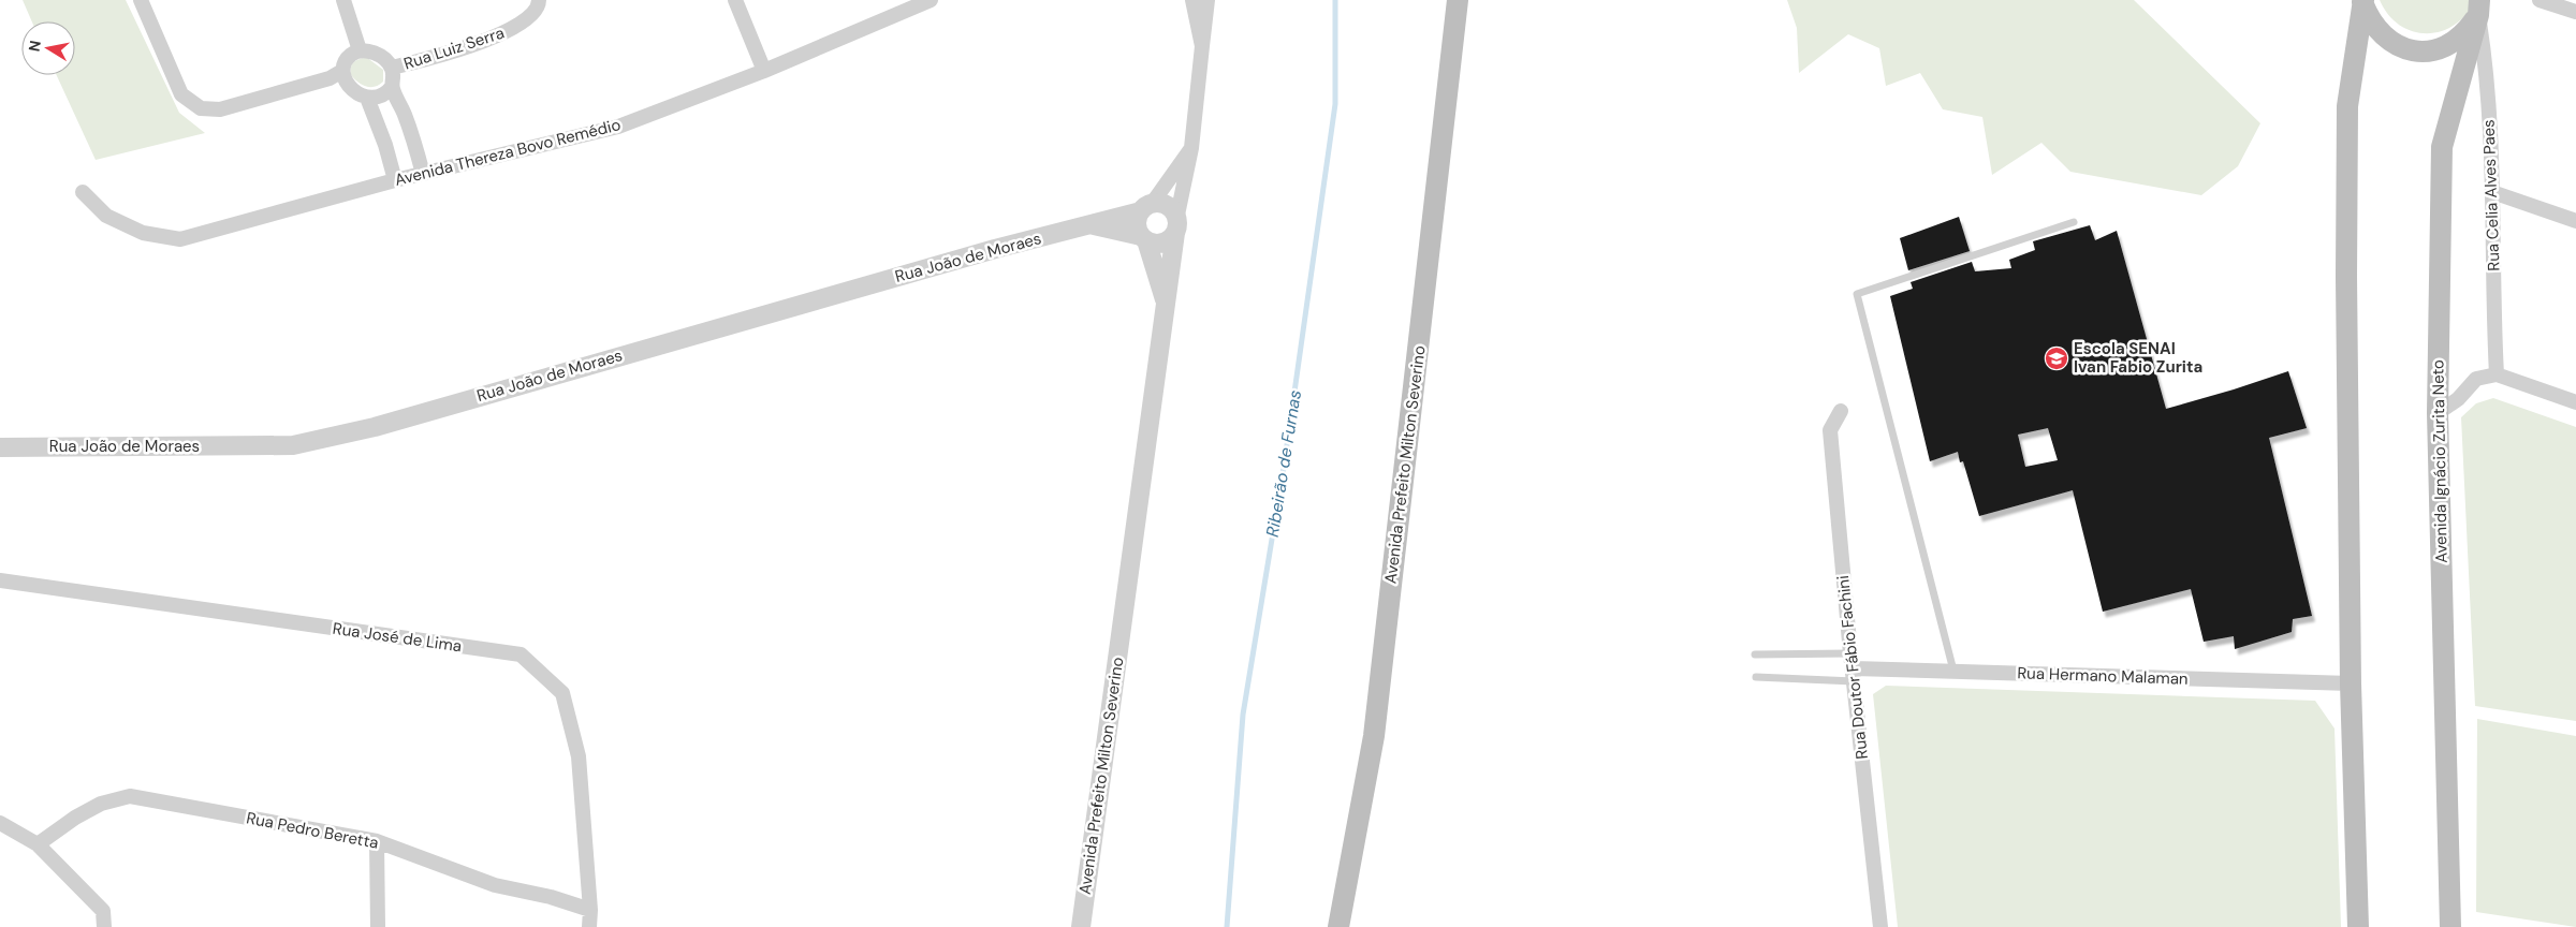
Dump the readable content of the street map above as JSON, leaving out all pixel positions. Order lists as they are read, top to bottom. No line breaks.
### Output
{"streets":{"main road":["Avenida Ignácio Zurita Neto","Avenida Prefeito Milton Severino"],"street":["Rua Luiz Serra","Avenida Thereza Bovo Remédio","Rua Celia Alves Paes","Rua João de Moraes","Rua José de Lima","Rua Doutor Fábio Fachini","Rua Hermano Malaman","Rua Pedro Beretta"]},"crossings":[["Rua Celia Alves Paes","Avenida Ignácio Zurita Neto"],["Rua João de Moraes","Avenida Prefeito Milton Severino"],["Rua José de Lima","Rua Pedro Beretta"],["Rua Doutor Fábio Fachini","Rua Hermano Malaman"]],"water":["Ribeirão de Furnas"],"places":{"school or university":["Escola SENAI Ivan Fabio Zurita"]},"north":"left"}
